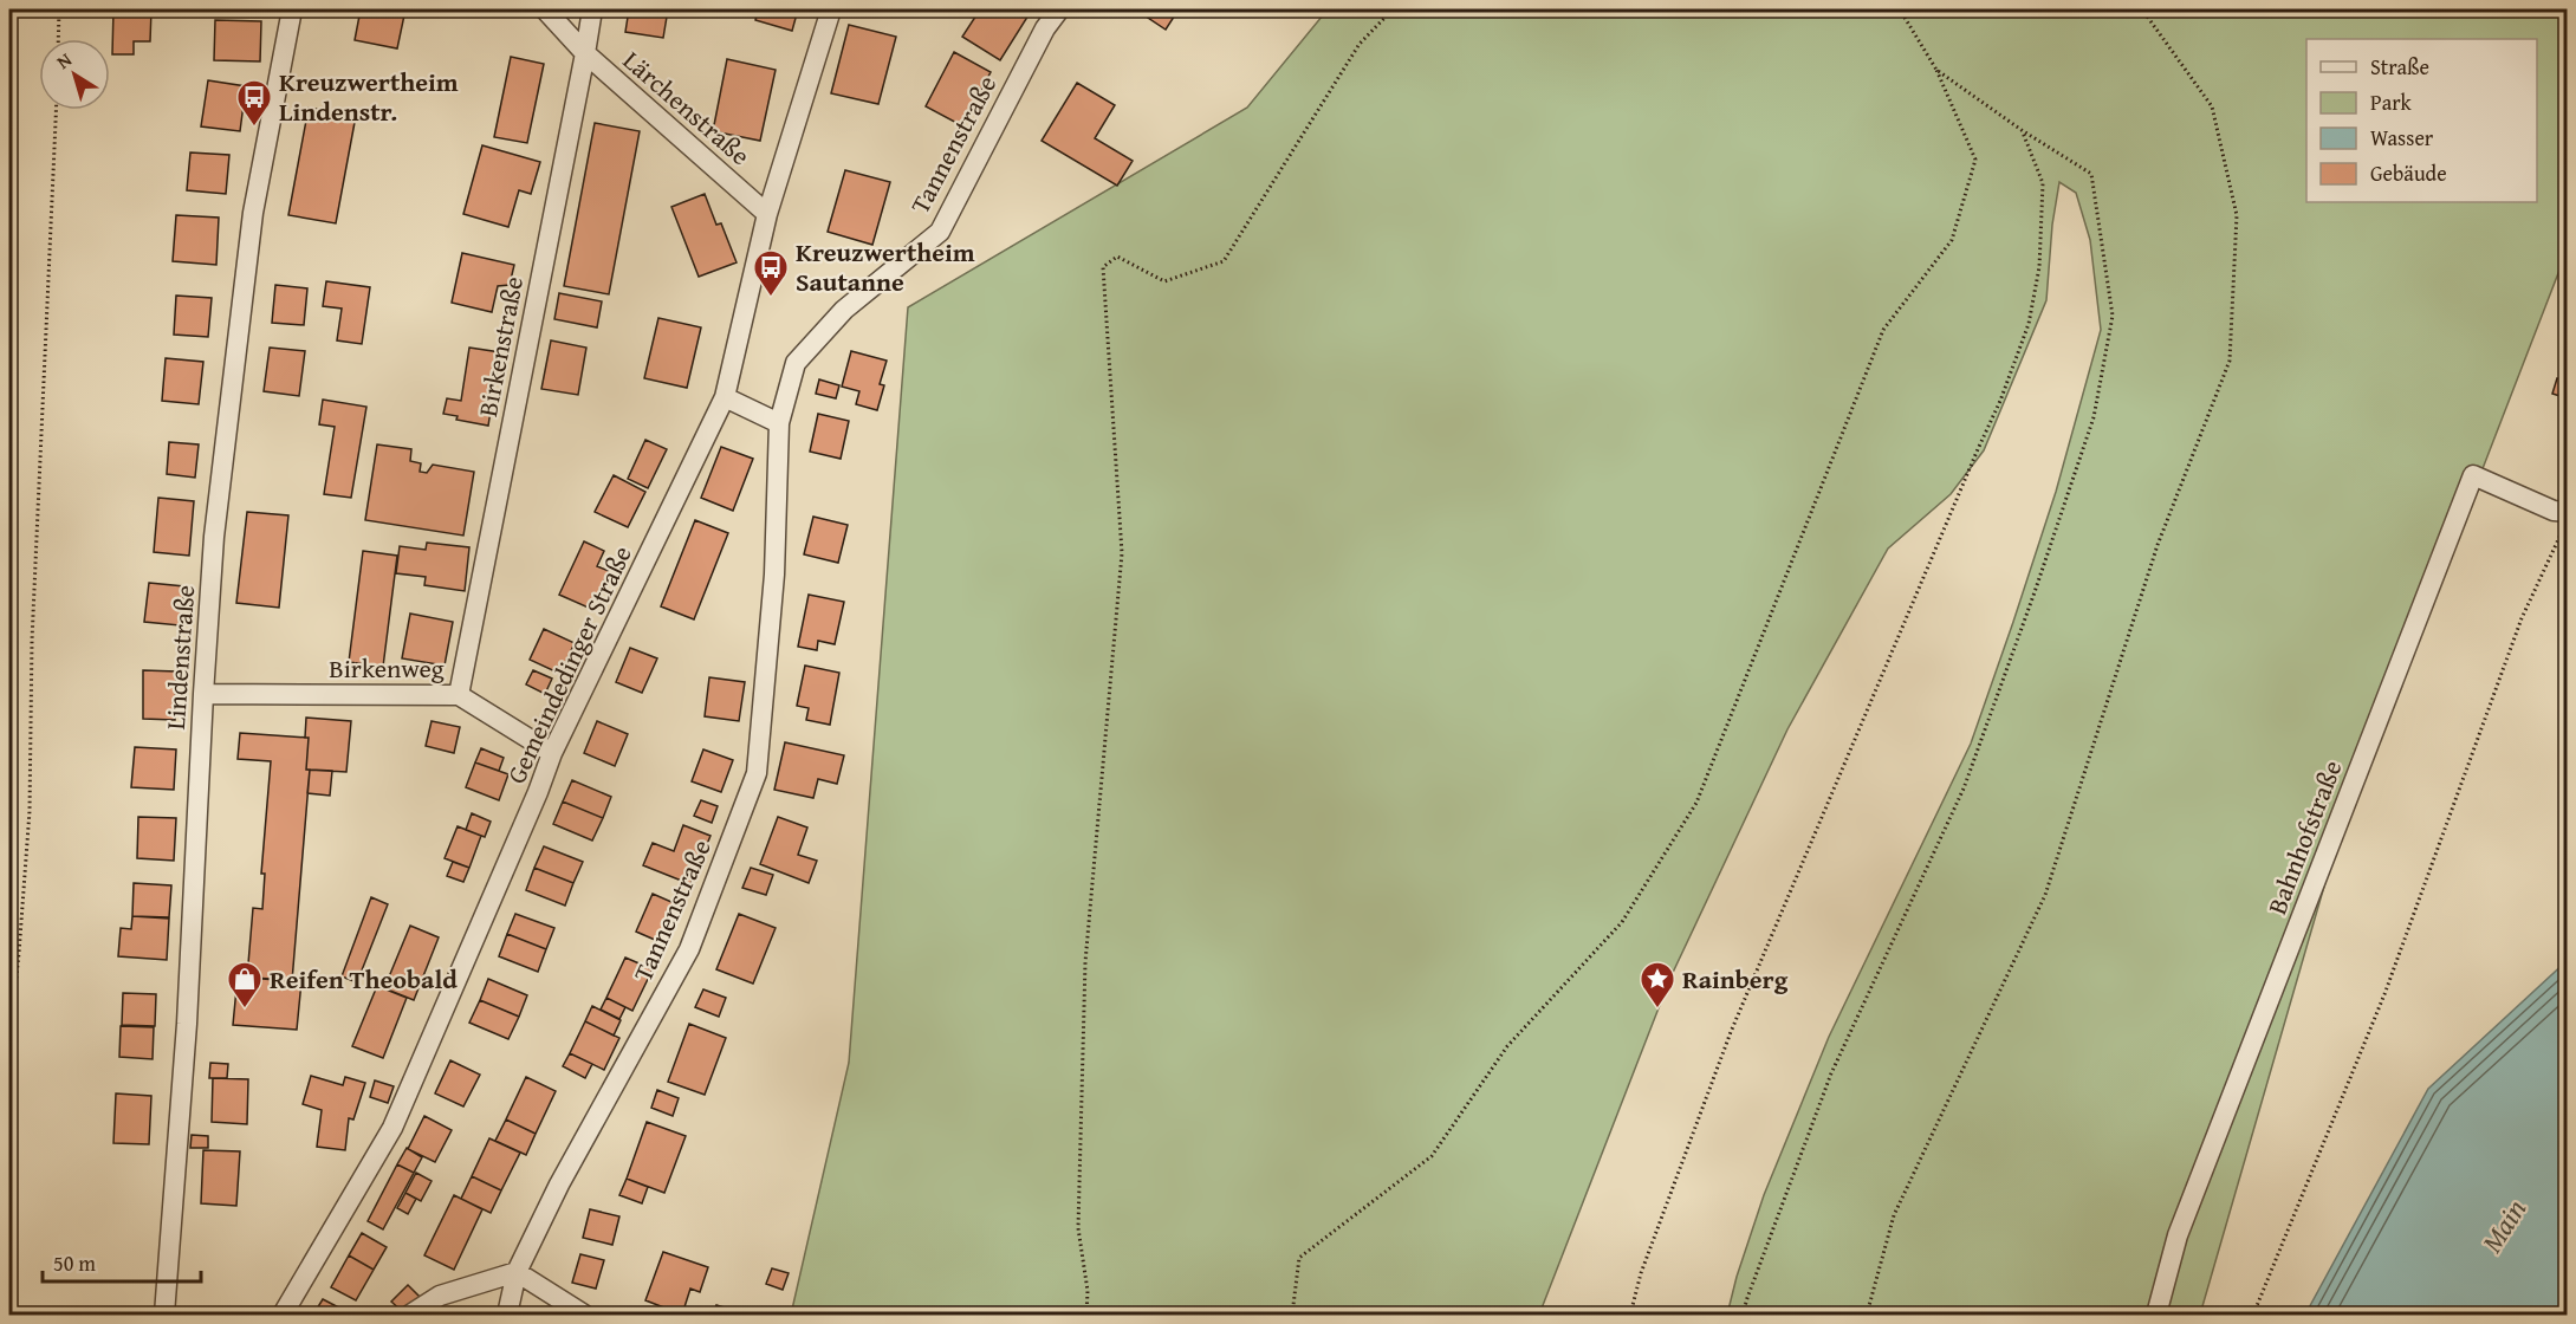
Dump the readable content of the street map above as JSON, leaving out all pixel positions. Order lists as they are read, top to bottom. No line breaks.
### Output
{"streets":{"street":["Lärchenstraße","Tannenstraße","Birkenstraße","Lindenstraße","Gemeindedinger Straße","Birkenweg","Bahnhofstraße"]},"crossings":[["Lärchenstraße","Birkenstraße"],["Lärchenstraße","Gemeindedinger Straße"],["Birkenstraße","Birkenweg"],["Lindenstraße","Birkenweg"],["Gemeindedinger Straße","Birkenweg"]],"water":["Main"],"places":{"bus stop":["Kreuzwertheim Lindenstr.","Kreuzwertheim Sautanne"],"shop":["Reifen Theobald"],"place":["Rainberg"]},"legend":["Straße","Park","Wasser","Gebäude"],"scale_bar":"50 m","north":"top left"}
